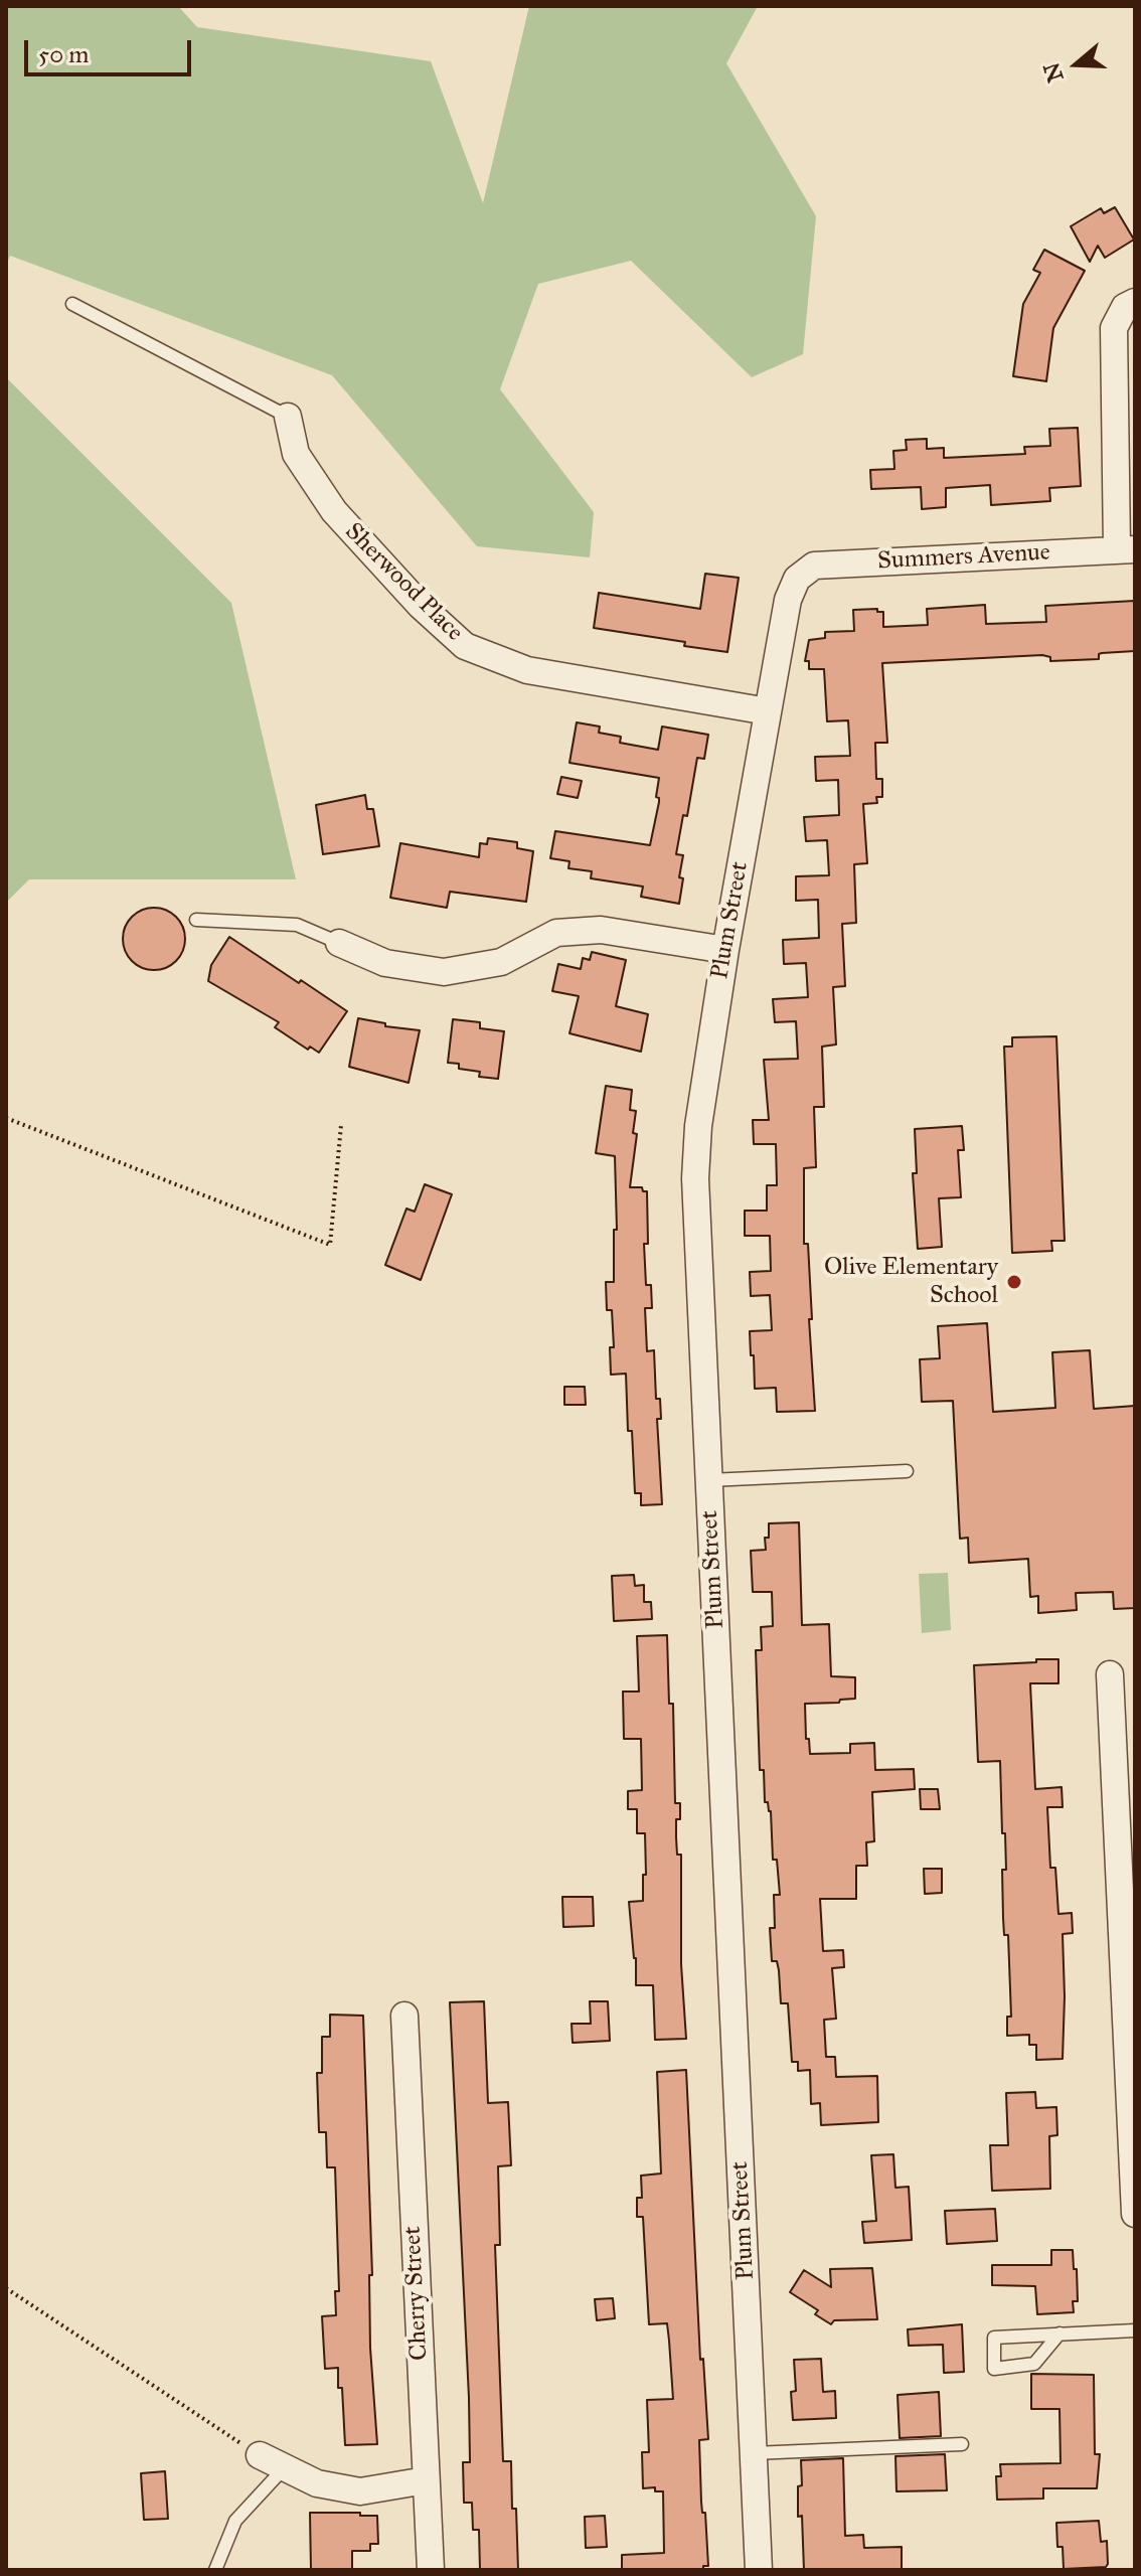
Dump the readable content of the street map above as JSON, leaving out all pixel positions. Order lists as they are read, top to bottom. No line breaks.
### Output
{"streets":{"street":["Summers Avenue","Sherwood Place","Plum Street","Cherry Street"]},"crossings":[["Summers Avenue","Plum Street"],["Sherwood Place","Plum Street"]],"places":["Olive Elementary School"],"scale_bar":"50 m","north":"left"}
